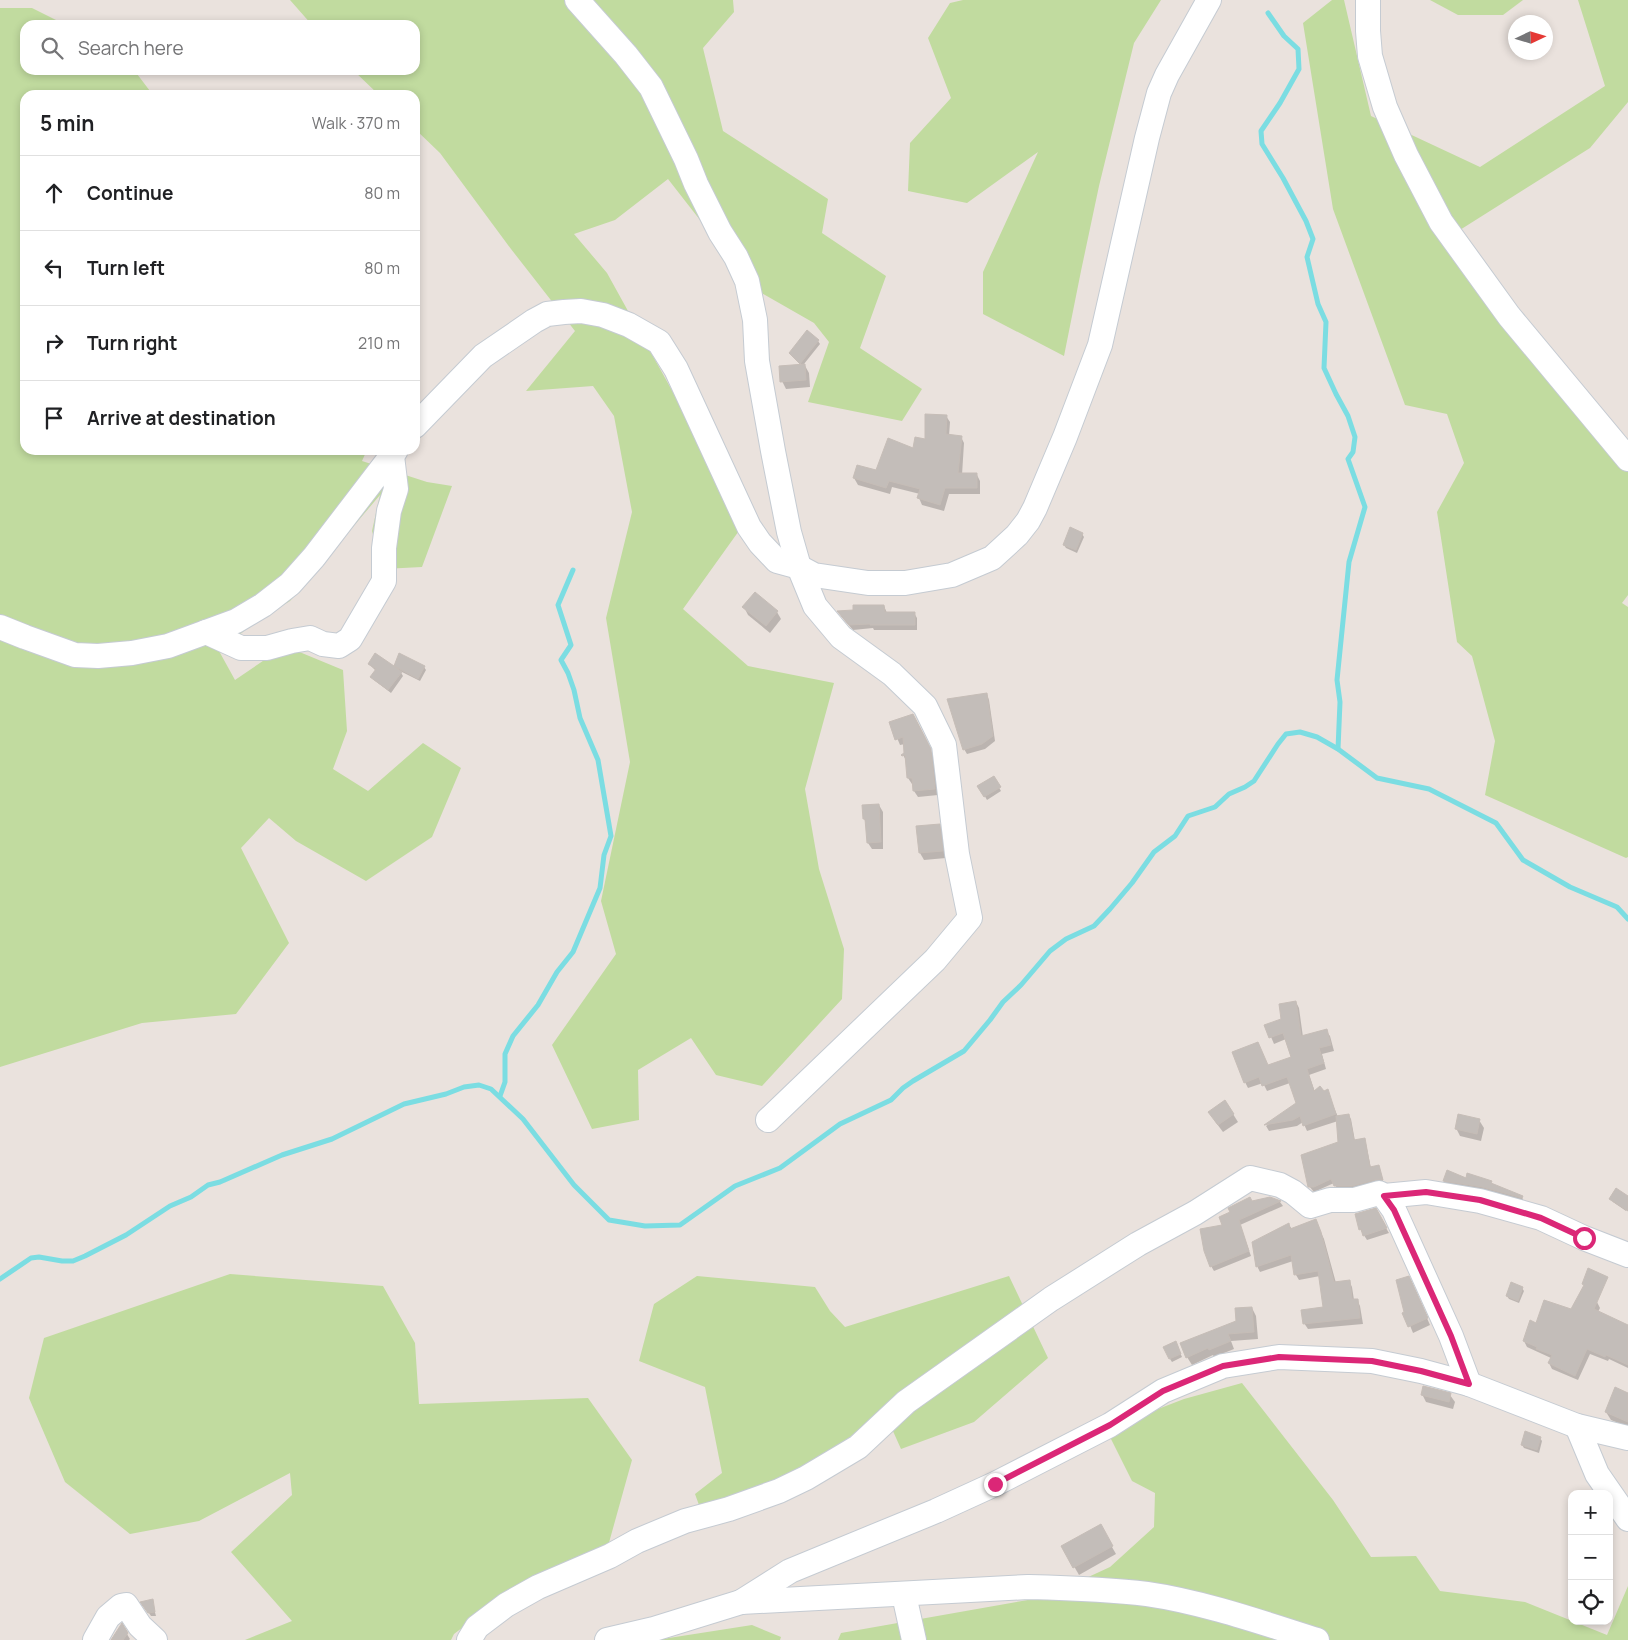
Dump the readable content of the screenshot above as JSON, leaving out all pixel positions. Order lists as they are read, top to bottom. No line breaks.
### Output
{"north":"right","page":{"search":"Search here","heading":["5 min","Walk · 370 m"],"list":[["Continue","80 m"],["Turn left","80 m"],["Turn right","210 m"],"Arrive at destination"],"map_buttons":["+","−"]}}
